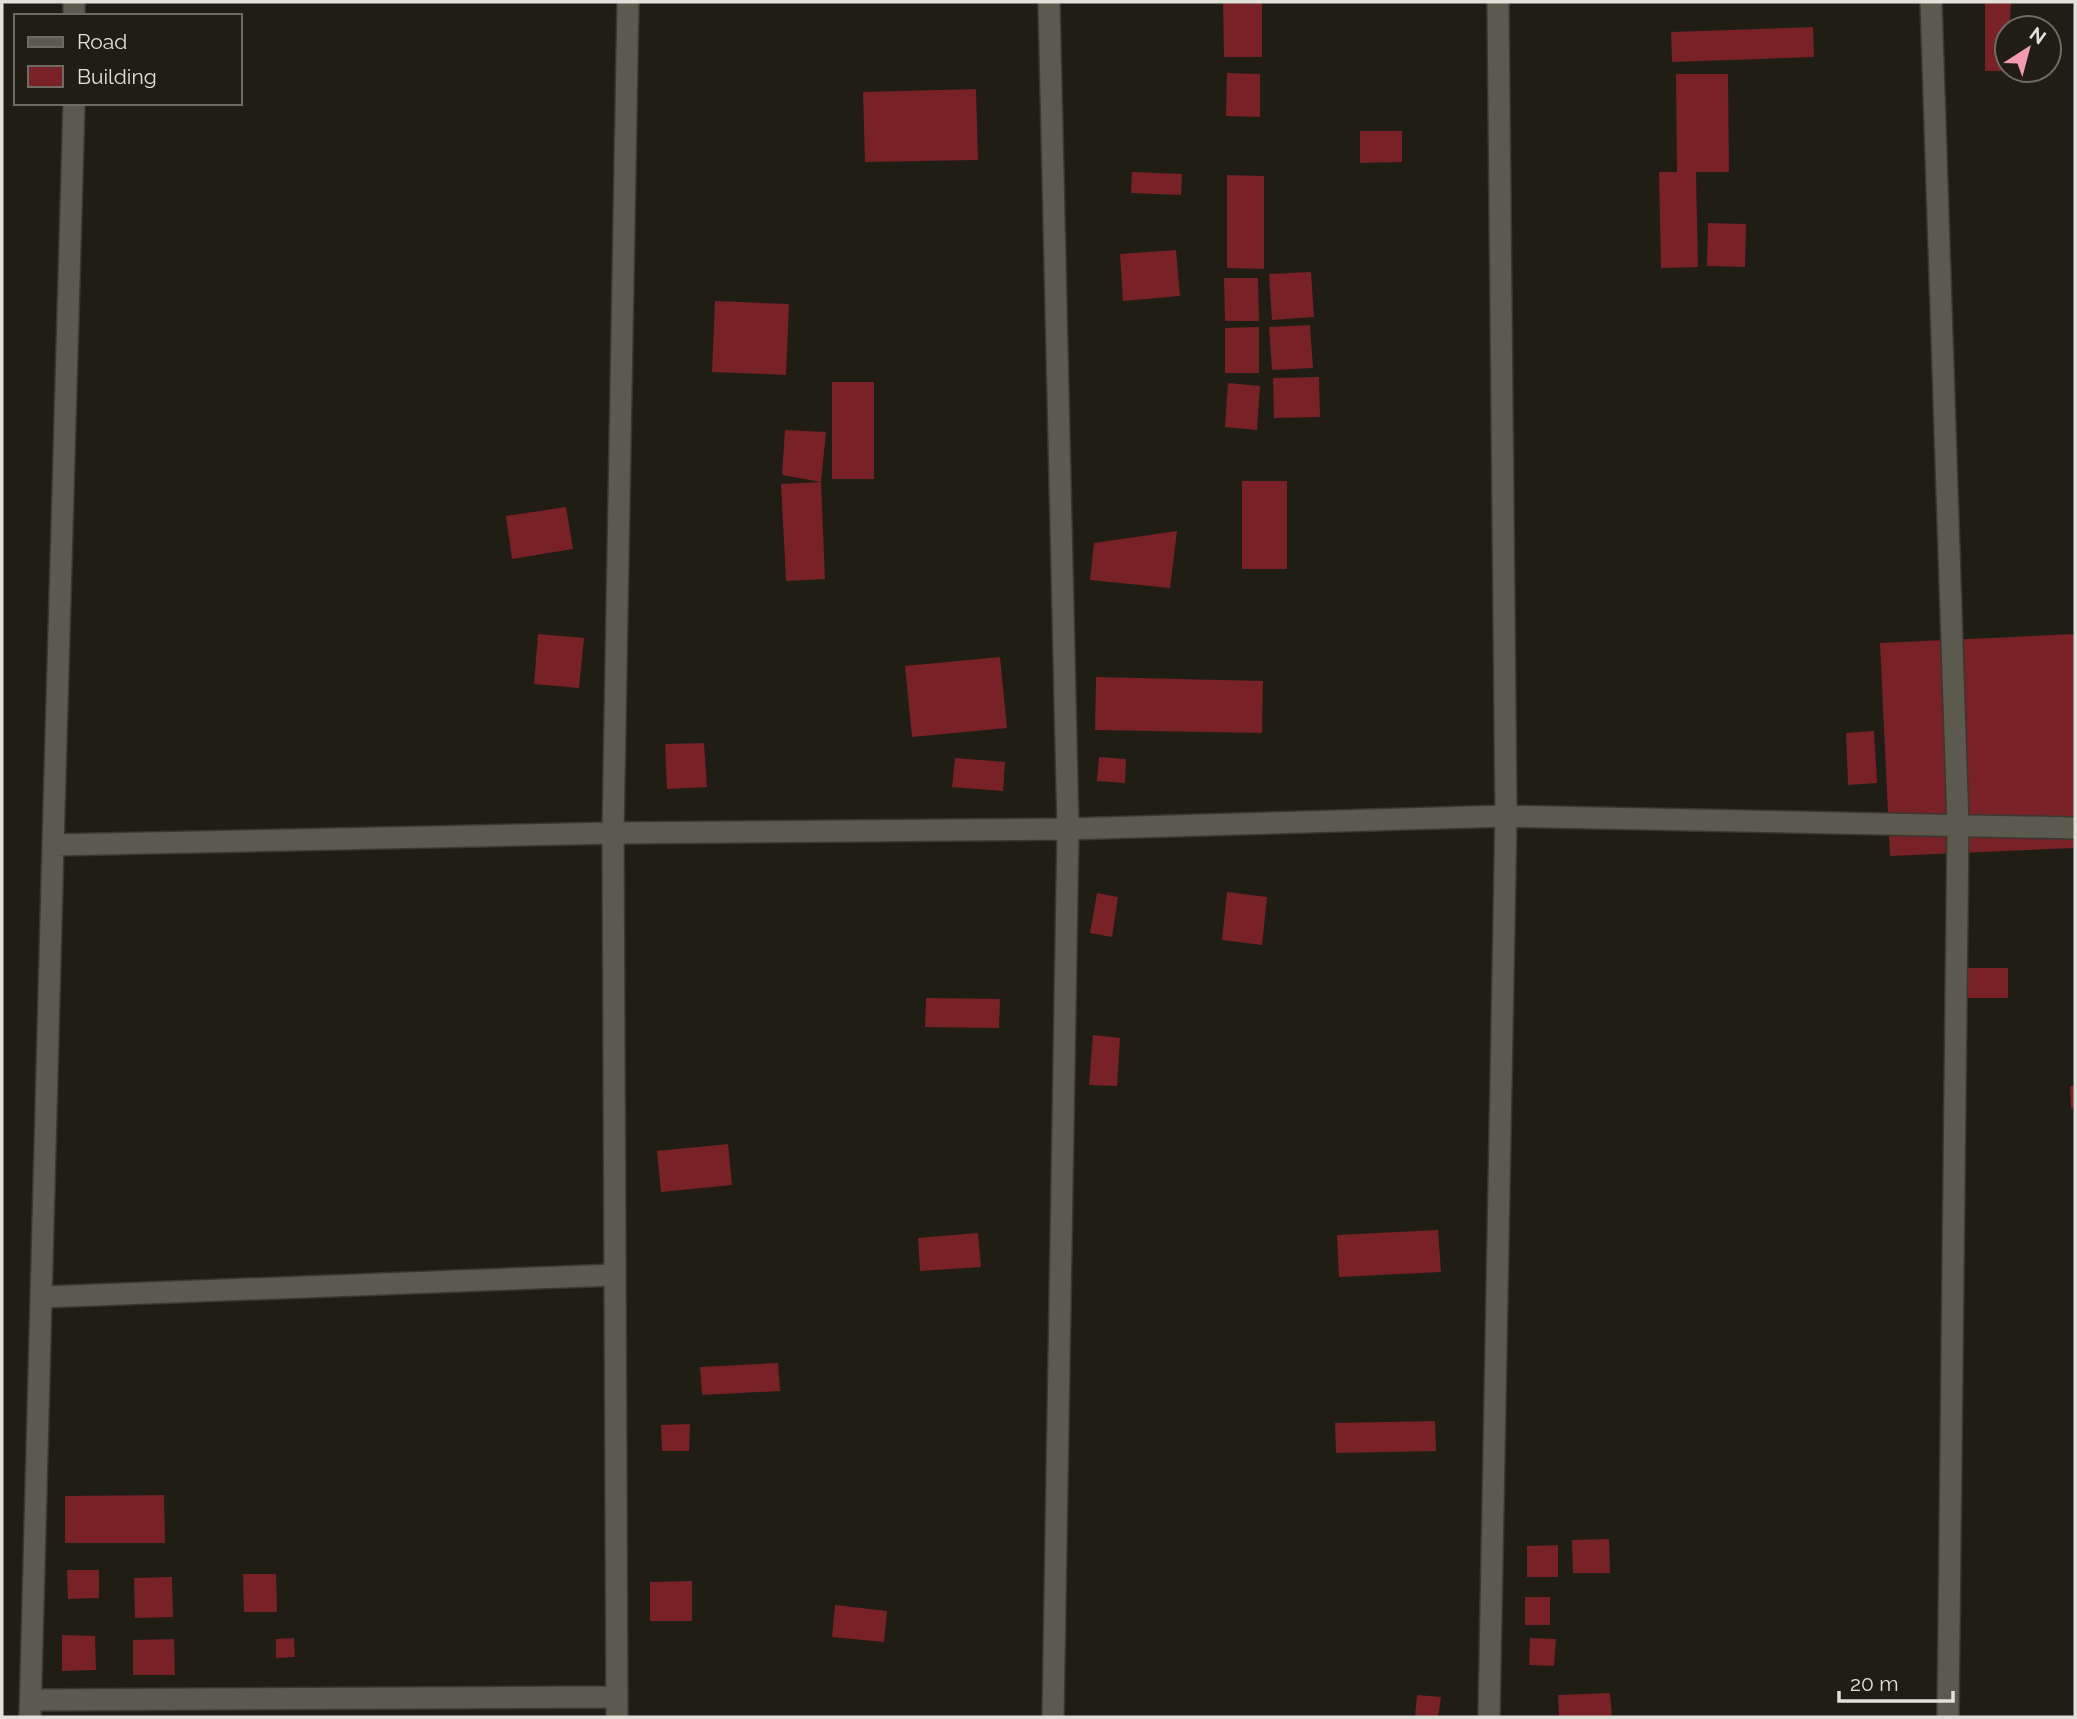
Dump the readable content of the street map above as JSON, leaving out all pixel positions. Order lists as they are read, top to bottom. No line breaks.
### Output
{"legend":["Road","Building"],"scale_bar":"20 m","north":"top right"}
